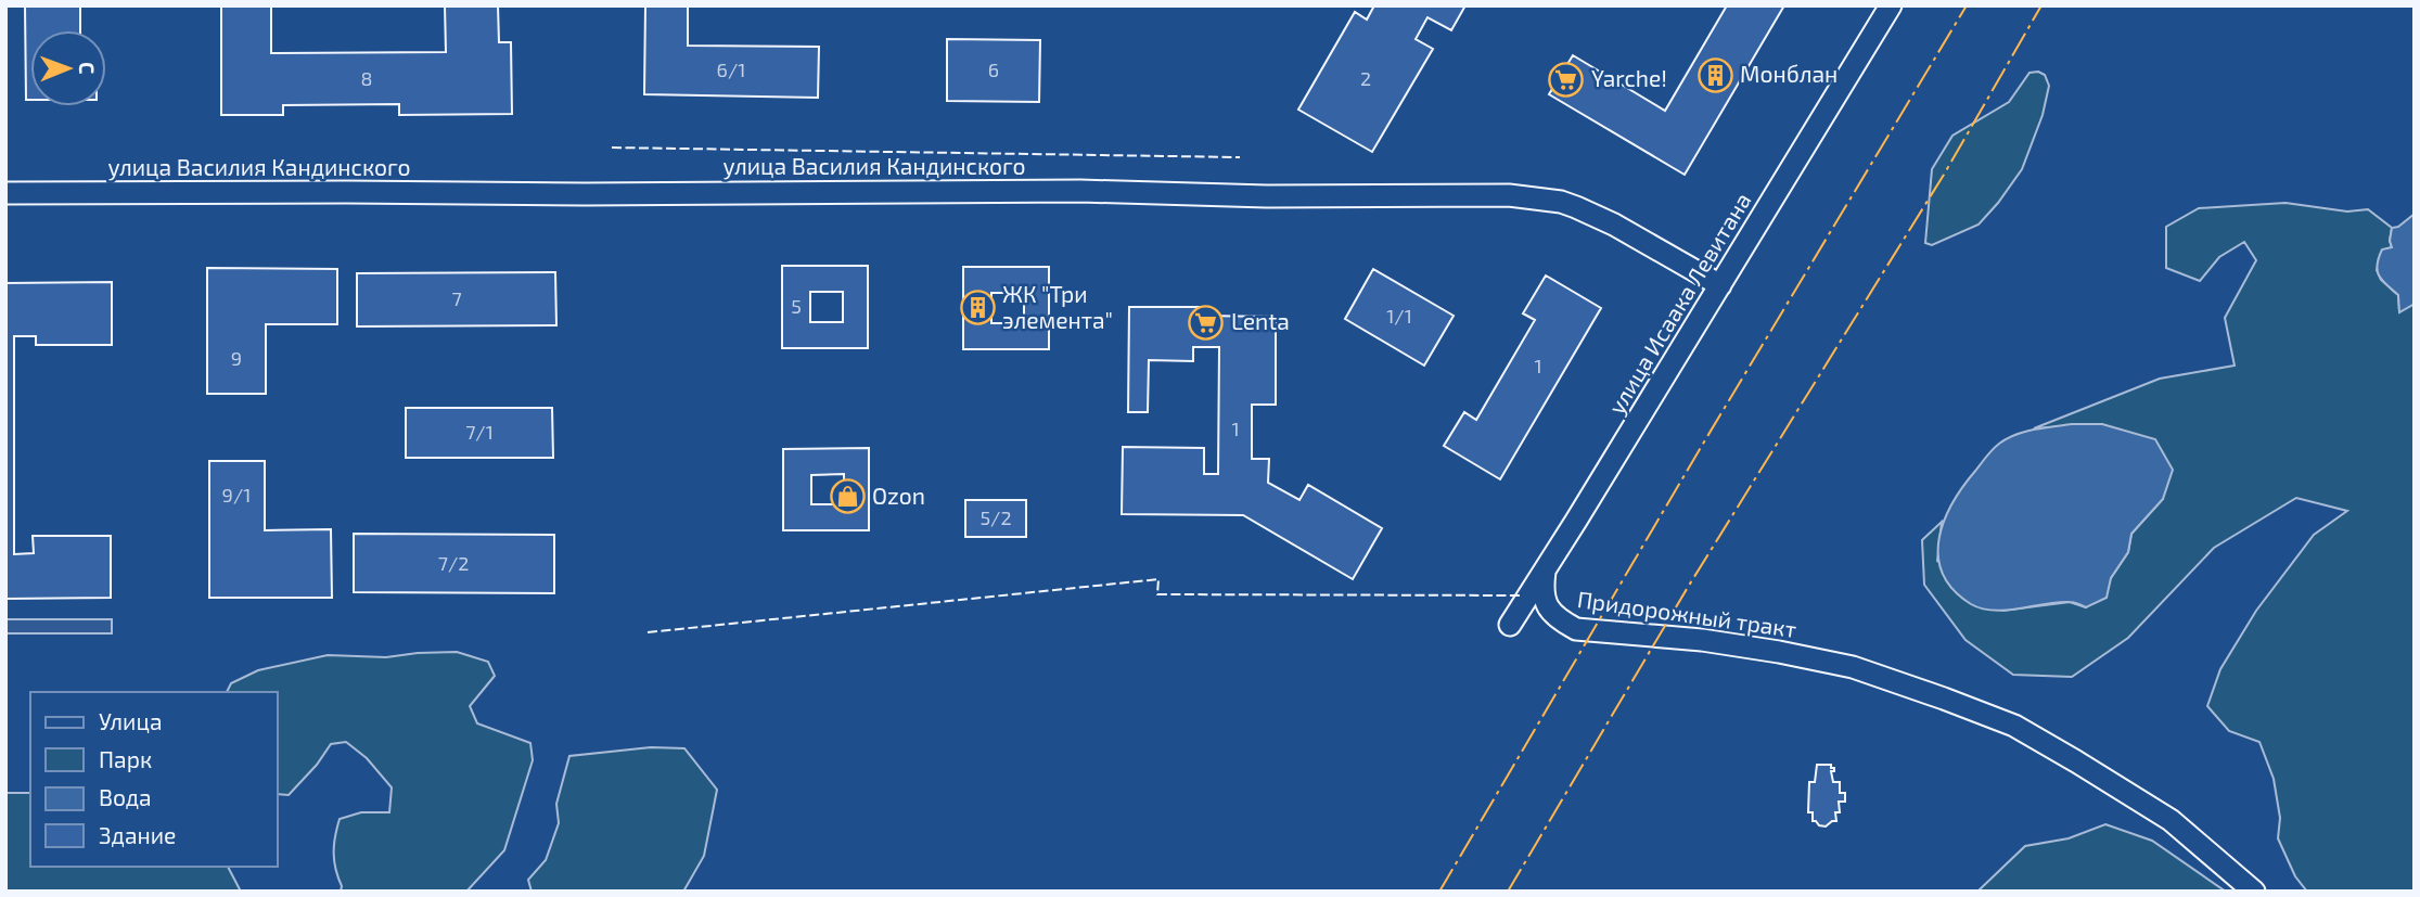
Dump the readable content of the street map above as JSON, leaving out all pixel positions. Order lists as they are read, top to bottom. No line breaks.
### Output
{"streets":{"street":["улица Василия Кандинского","улица Исаака Левитана","Придорожный тракт"]},"crossings":[["улица Василия Кандинского","улица Исаака Левитана"],["улица Исаака Левитана","Придорожный тракт"]],"places":{"building":["Монблан","ЖК \"Три элемента\""],"supermarket":["Yarche!","Lenta"],"shop":["Ozon"]},"house_numbers":["6/1","6","8","2","7","5","1/1","9","1","1","7/1","9/1","5/2","7/2"],"legend":["Улица","Парк","Вода","Здание"],"north":"right"}
